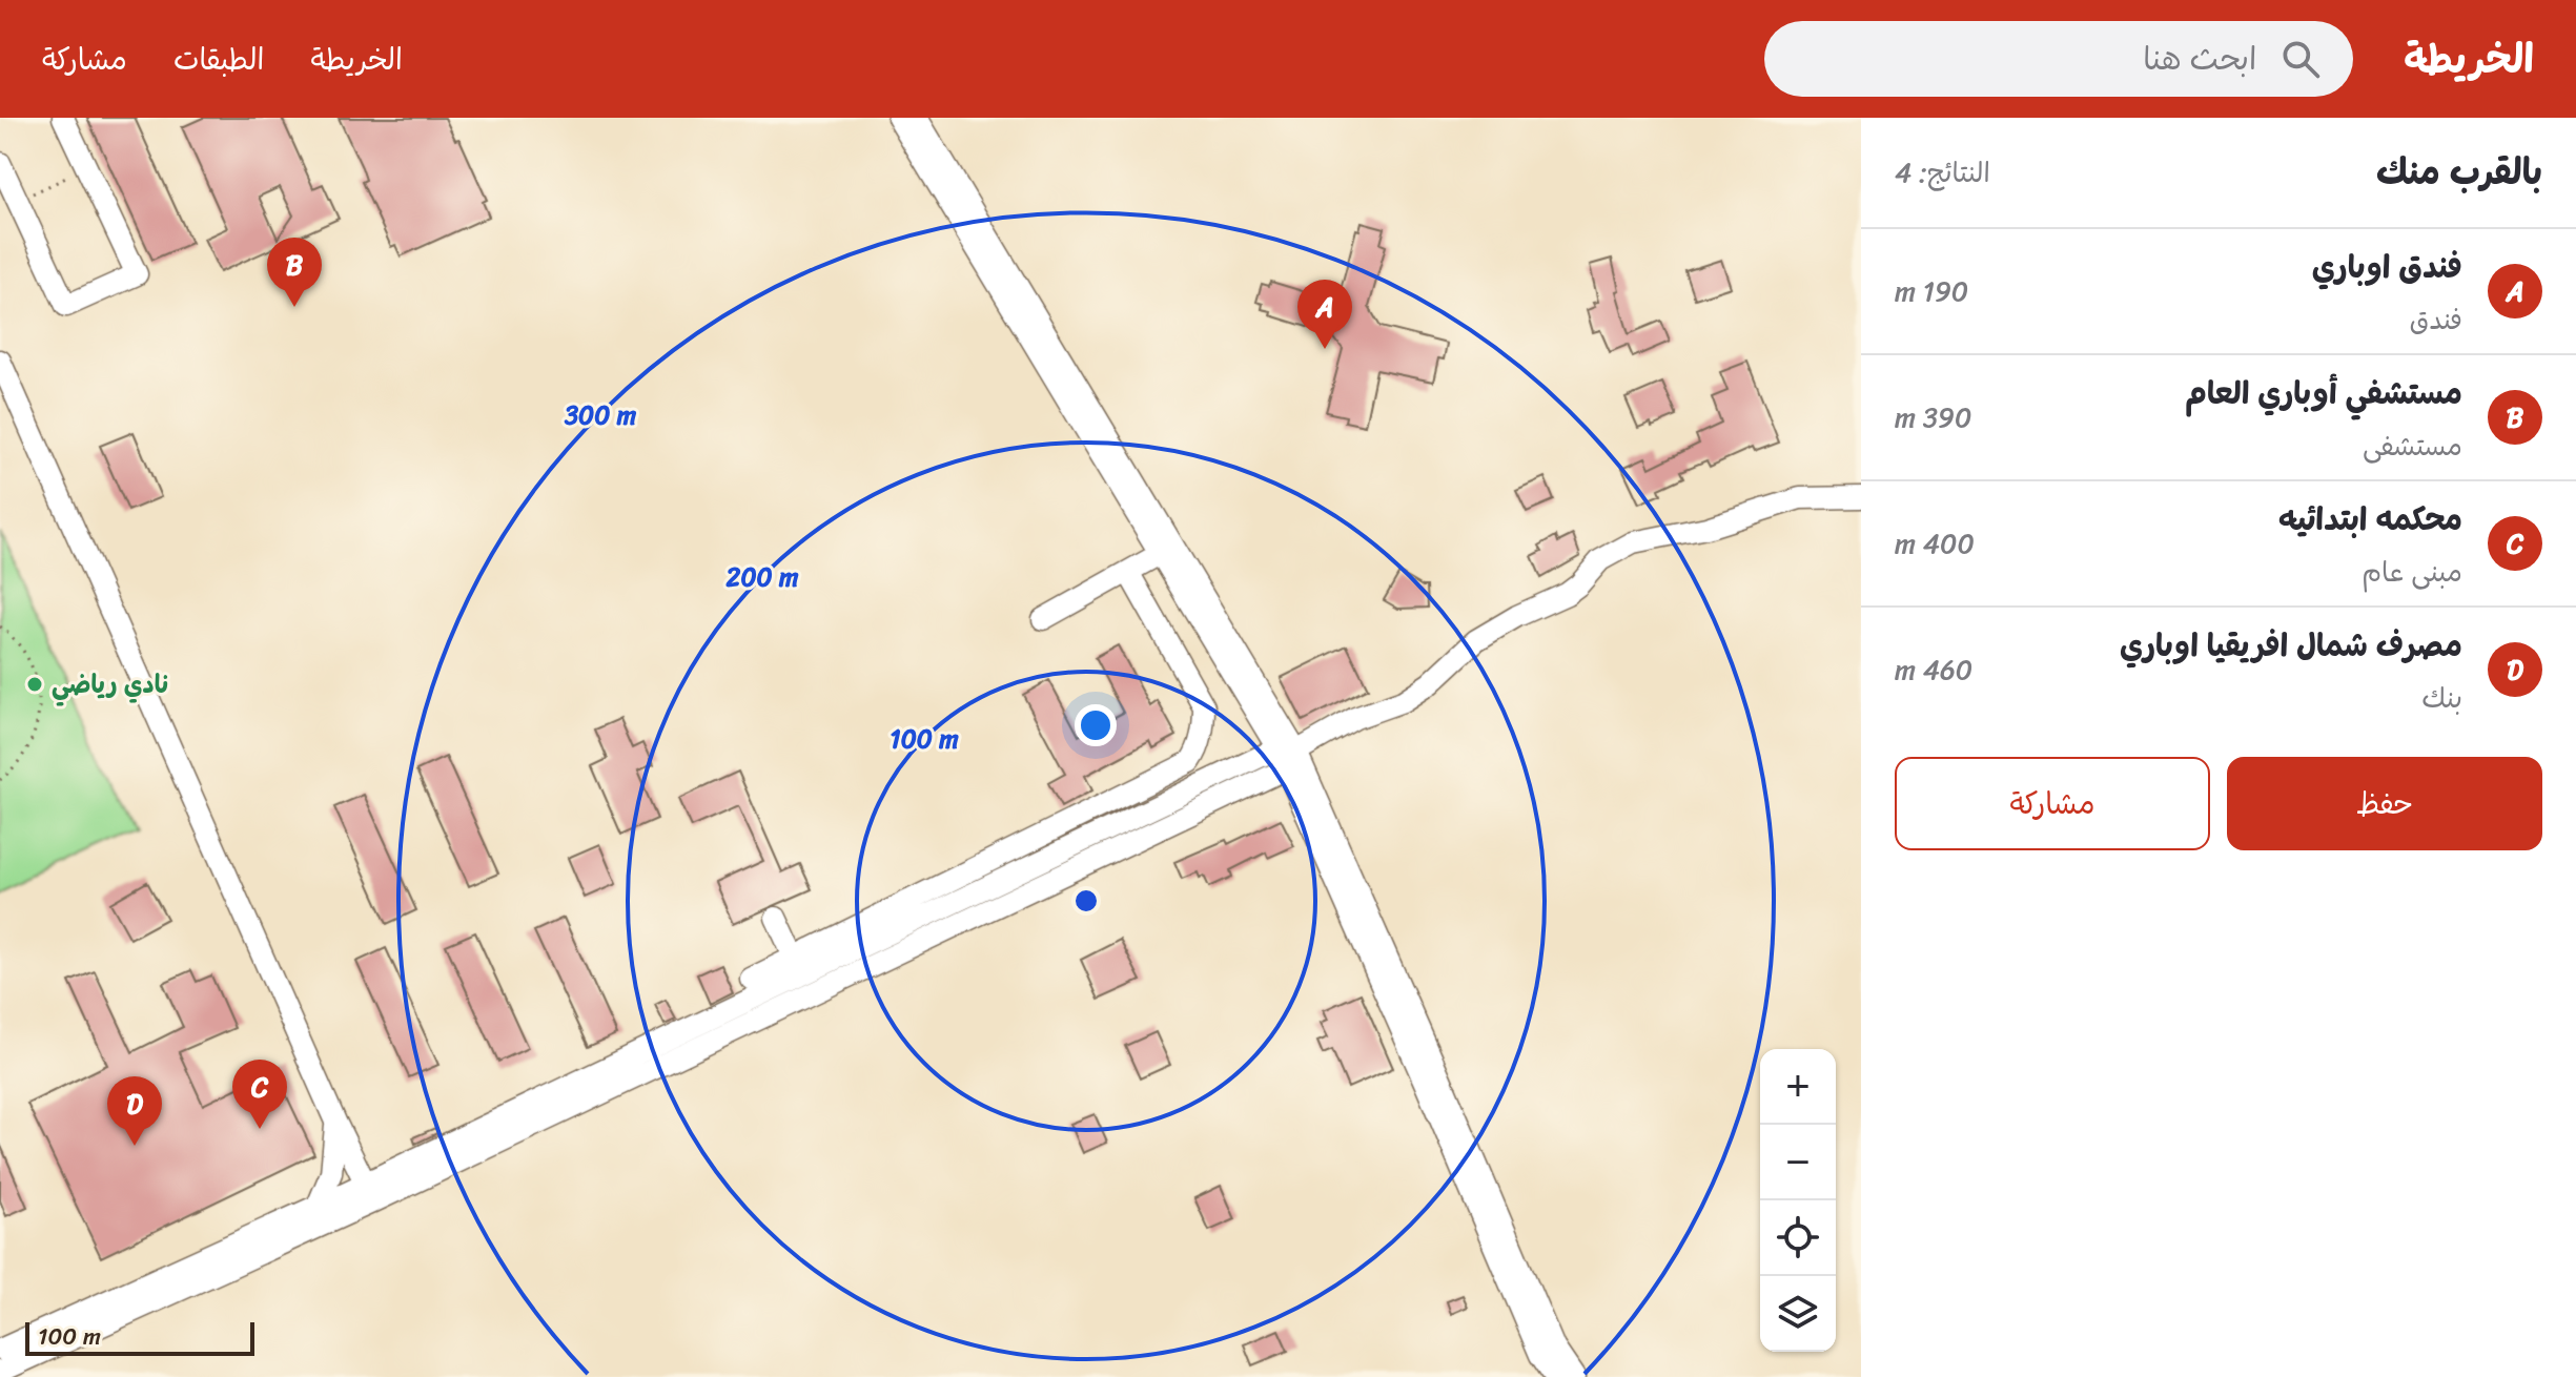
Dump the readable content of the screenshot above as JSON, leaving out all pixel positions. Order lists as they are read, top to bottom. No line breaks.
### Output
{"places":["نادي رياضي"],"scale_bar":"100 m","page":{"header":"الخريطة","search":"ابحث هنا","nav":["الخريطة","الطبقات","مشاركة"],"heading":["بالقرب منك","النتائج: 4"],"list":[{"mark":"A","name":"فندق اوباري","note":"فندق","value":"190 m"},{"mark":"B","name":"مستشفي أوباري العام","note":"مستشفى","value":"390 m"},{"mark":"C","name":"محكمه ابتدائيه","note":"مبنى عام","value":"400 m"},{"mark":"D","name":"مصرف شمال افريقيا اوباري","note":"بنك","value":"460 m"}],"pins":["B","A","C","D"],"buttons":["حفظ","مشاركة"],"map_buttons":["+","−"],"scale":"100 m"},"rings":["300 m","200 m","100 m"]}
